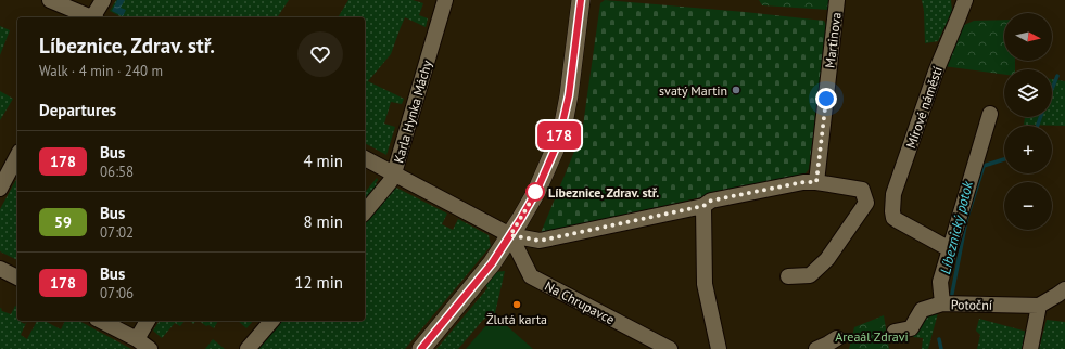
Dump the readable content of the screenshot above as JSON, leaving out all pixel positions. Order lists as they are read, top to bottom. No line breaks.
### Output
{"streets":{"street":["Martinova","Mírové náměstí","Karla Hynka Máchy","Na Chrupavce","Potoční"]},"crossings":[["Mírové náměstí","Potoční"]],"water":["Líbeznický potok"],"parks":["Areaál Zdravi"],"places":["svatý Martin","Líbeznice, Zdrav. stř.","Žlutá karta"],"lines":["bus line 178"],"north":"right","page":{"on_map":"178","map_buttons":["+","−"],"heading":[["Líbeznice, Zdrav. stř.","Walk · 4 min · 240 m"],"Departures"],"list":[{"mark":"178","name":"Bus","note":"06:58","value":"4 min"},{"mark":"59","name":"Bus","note":"07:02","value":"8 min"},{"mark":"178","name":"Bus","note":"07:06","value":"12 min"}]}}
